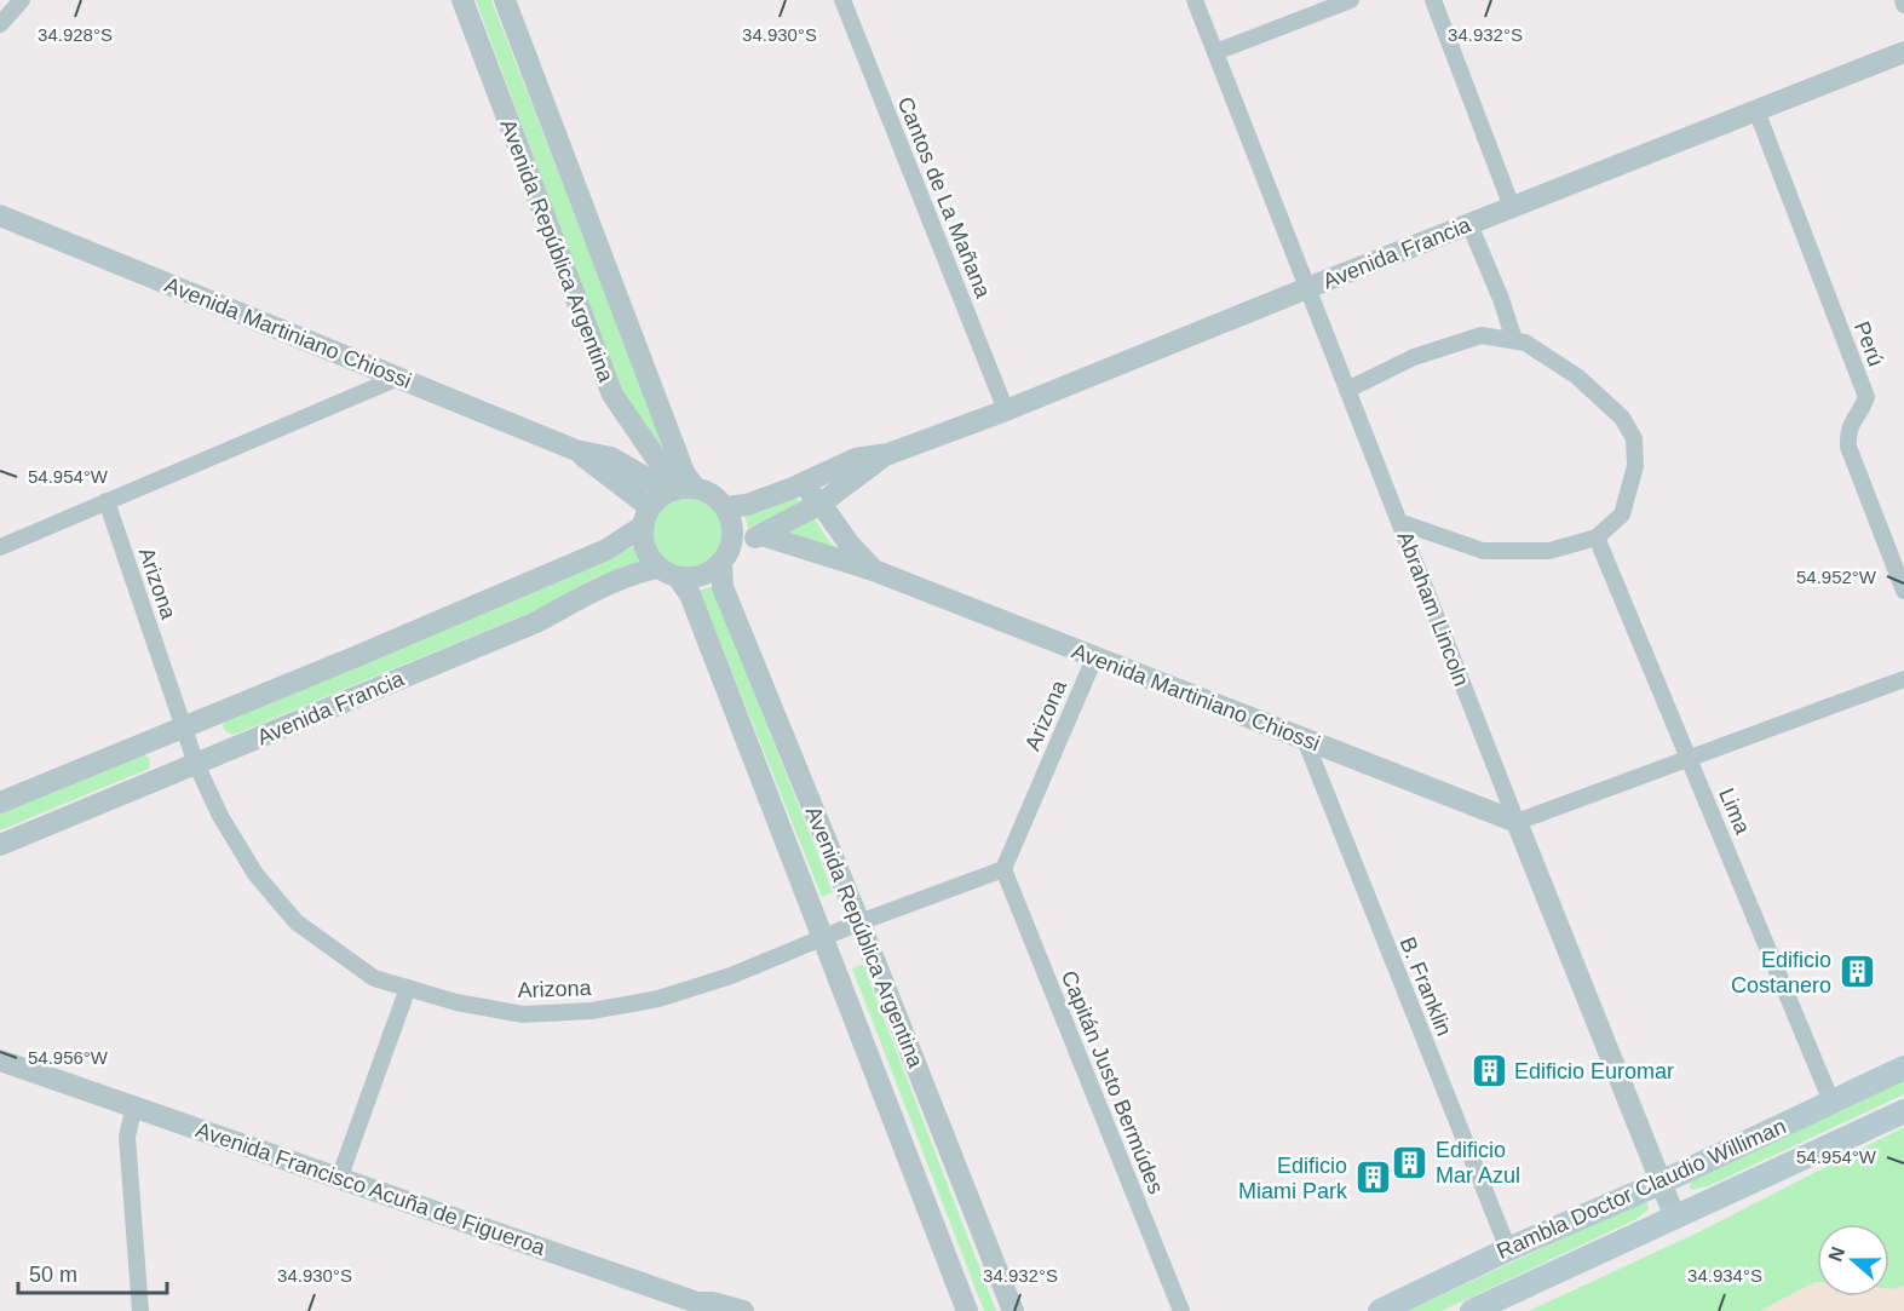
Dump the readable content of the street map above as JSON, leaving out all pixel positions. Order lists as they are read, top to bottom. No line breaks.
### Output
{"streets":{"main road":["Rambla Doctor Claudio Williman"],"street":["Cantos de La Mañana","Avenida República Argentina","Avenida Francia","Avenida Martiniano Chiossi","Perú","Arizona","Abraham Lincoln","Lima","B. Franklin","Capitán Justo Bermúdes","Avenida Francisco Acuña de Figueroa"]},"crossings":[["Cantos de La Mañana","Avenida Francia"],["Avenida República Argentina","Avenida Francia"],["Avenida República Argentina","Avenida Martiniano Chiossi"],["Avenida República Argentina","Arizona"],["Avenida Francia","Avenida Martiniano Chiossi"],["Avenida Francia","Perú"],["Avenida Francia","Arizona"],["Avenida Francia","Abraham Lincoln"],["Avenida Martiniano Chiossi","Arizona"],["Avenida Martiniano Chiossi","Abraham Lincoln"],["Avenida Martiniano Chiossi","B. Franklin"],["Arizona","Capitán Justo Bermúdes"],["Abraham Lincoln","Lima"],["Abraham Lincoln","Rambla Doctor Claudio Williman"],["Lima","Rambla Doctor Claudio Williman"],["B. Franklin","Rambla Doctor Claudio Williman"]],"places":{"building":["Edificio Costanero","Edificio Euromar","Edificio Mar Azul","Edificio Miami Park"]},"scale_bar":"50 m","north":"left","coordinates":["34.928°S","34.930°S","34.932°S","54.954°W","54.952°W","54.956°W","34.934°S"]}
